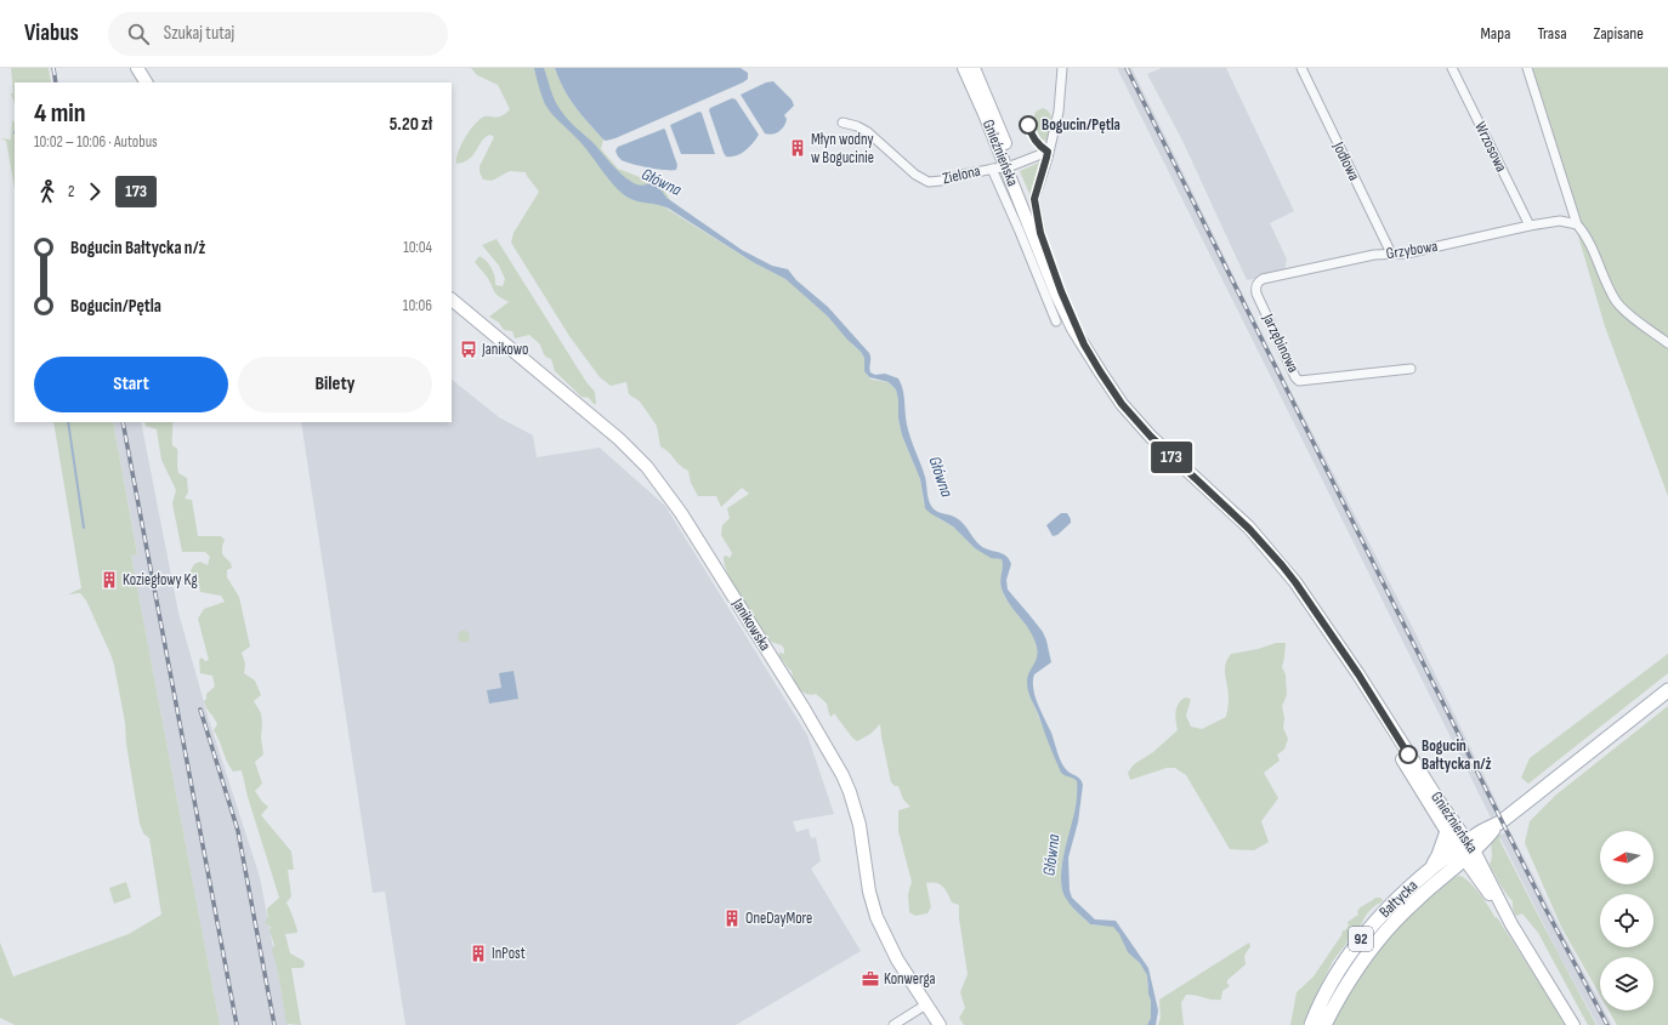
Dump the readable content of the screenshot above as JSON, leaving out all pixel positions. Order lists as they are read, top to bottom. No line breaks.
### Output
{"streets":{"main road":["Gnieźnieńska","Janikowska","Bałtycka","92"],"street":["Wrzosowa","Jodłowa","Zielona","Grzybowa","Jarzębinowa"]},"crossings":[["Wrzosowa","Grzybowa"],["Gnieźnieńska","Zielona"],["Gnieźnieńska","Bałtycka"],["Jodłowa","Grzybowa"],["Grzybowa","Jarzębinowa"]],"water":["Główna"],"places":{"other":["Bogucin/Pętla","Bogucin Bałtycka n/ż"],"building":["Młyn wodny w Bogucinie","Koziegłowy Kg","OneDayMore","InPost"],"bus stop":["Janikowo"],"office":["Konwerga"]},"lines":["bus line 173"],"north":"left","page":{"header":"Viabus","search":"Szukaj tutaj","nav":["Mapa","Trasa","Zapisane"],"on_map":"173","heading":["4 min","10:02 – 10:06 · Autobus","5.20 zł"],"legs":["2","173"],"list":[{"name":"Bogucin Bałtycka n/ż","value":"10:04"},{"name":"Bogucin/Pętla","value":"10:06"}],"buttons":["Start","Bilety"]}}
